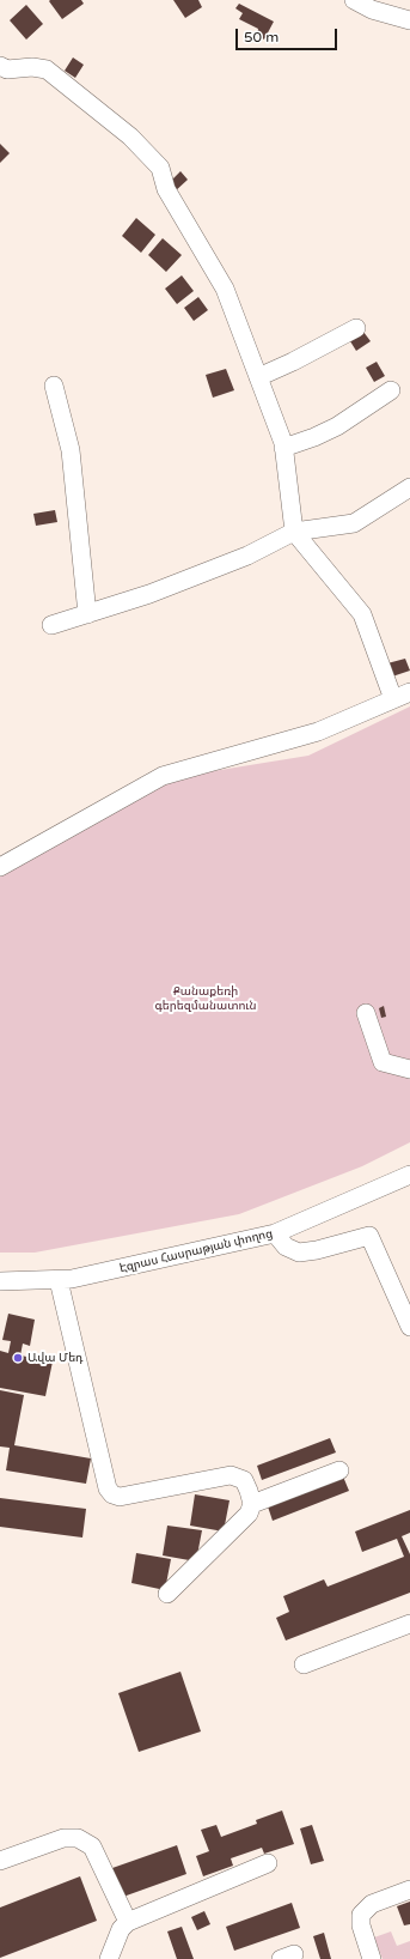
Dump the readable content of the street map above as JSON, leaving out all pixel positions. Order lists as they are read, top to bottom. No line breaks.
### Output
{"streets":{"street":["Էզրաս Հասրաթյան փողոց"]},"parks":["Քանաքեռի գերեզմանատուն"],"places":["Ավա Մեդ"],"scale_bar":"50 m"}
